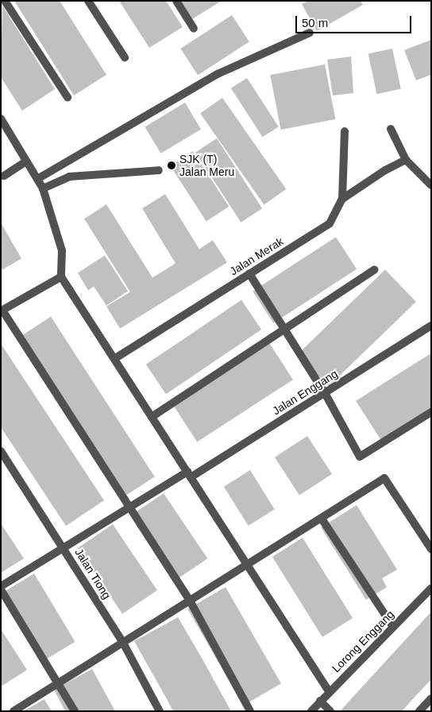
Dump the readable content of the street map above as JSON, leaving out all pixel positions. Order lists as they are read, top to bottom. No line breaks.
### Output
{"streets":{"street":["Jalan Merak","Jalan Enggang","Jalan Tiong","Lorong Enggang"]},"crossings":[["Jalan Enggang","Jalan Tiong"]],"places":["SJK (T) Jalan Meru"],"scale_bar":"50 m"}
